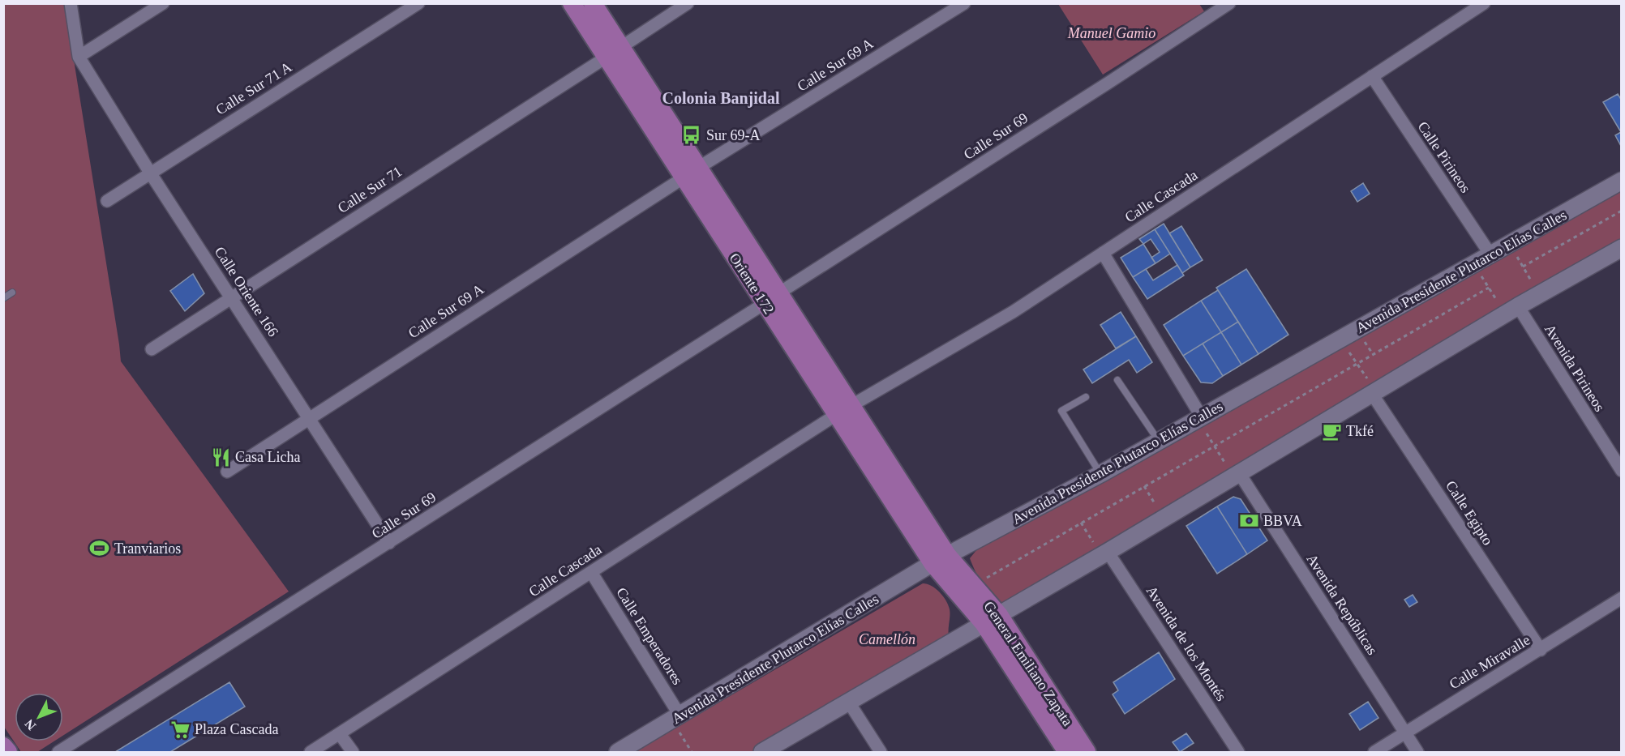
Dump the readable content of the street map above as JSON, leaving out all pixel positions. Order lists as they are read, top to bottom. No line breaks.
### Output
{"streets":{"main road":["Avenida Presidente Plutarco Elías Calles","Oriente 172","General Emiliano Zapata"],"street":["Calle Sur 69 A","Calle Sur 71 A","Calle Sur 69","Calle Pirineos","Calle Sur 71","Calle Cascada","Calle Oriente 166","Avenida Pirineos","Calle Egipto","Avenida Repúblicas","Calle Emperadores","Avenida de los Montés","Calle Miravalle"]},"crossings":[["Calle Sur 69 A","Oriente 172"],["Calle Sur 69 A","Calle Oriente 166"],["Calle Sur 71 A","Calle Oriente 166"],["Calle Sur 69","Oriente 172"],["Calle Sur 69","Calle Oriente 166"],["Calle Pirineos","Calle Cascada"],["Calle Pirineos","Avenida Presidente Plutarco Elías Calles"],["Calle Sur 71","Oriente 172"],["Calle Sur 71","Calle Oriente 166"],["Calle Cascada","Oriente 172"],["Calle Cascada","Calle Emperadores"],["Avenida Presidente Plutarco Elías Calles","Oriente 172"],["Avenida Presidente Plutarco Elías Calles","Calle Emperadores"],["Avenida Presidente Plutarco Elías Calles","General Emiliano Zapata"],["Oriente 172","General Emiliano Zapata"],["Calle Egipto","Calle Miravalle"],["Avenida Repúblicas","Calle Miravalle"]],"districts":["Colonia Banjidal"],"parks":["Manuel Gamio","Camellón"],"places":{"bus stop":["Sur 69-A"],"cafe":["Tkfé"],"restaurant":["Casa Licha"],"bank":["BBVA"],"sports":["Tranviarios"],"supermarket":["Plaza Cascada"]},"north":"bottom left"}
